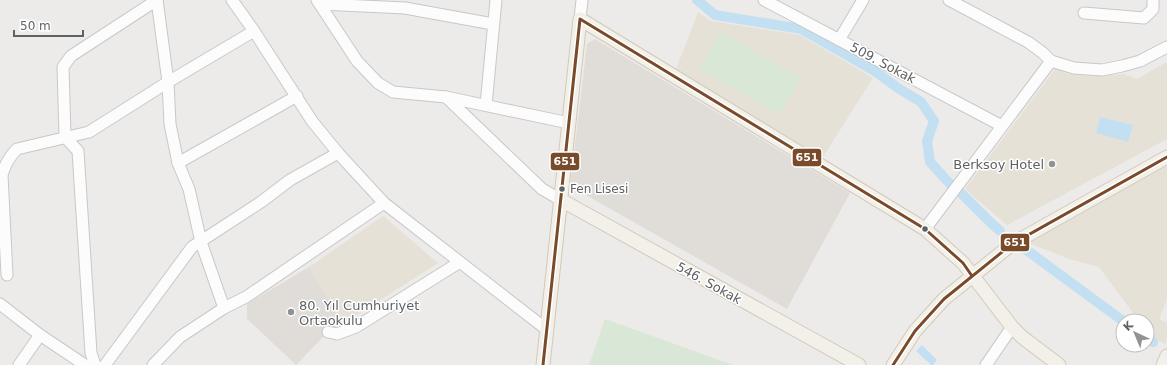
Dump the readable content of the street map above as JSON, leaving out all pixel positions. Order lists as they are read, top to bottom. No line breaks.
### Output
{"streets":{"main road":["546. Sokak"],"street":["509. Sokak"]},"places":["Berksoy Hotel","Fen Lisesi","80. Yıl Cumhuriyet Ortaokulu"],"lines":["transit line 651"],"scale_bar":"50 m","north":"top left"}
